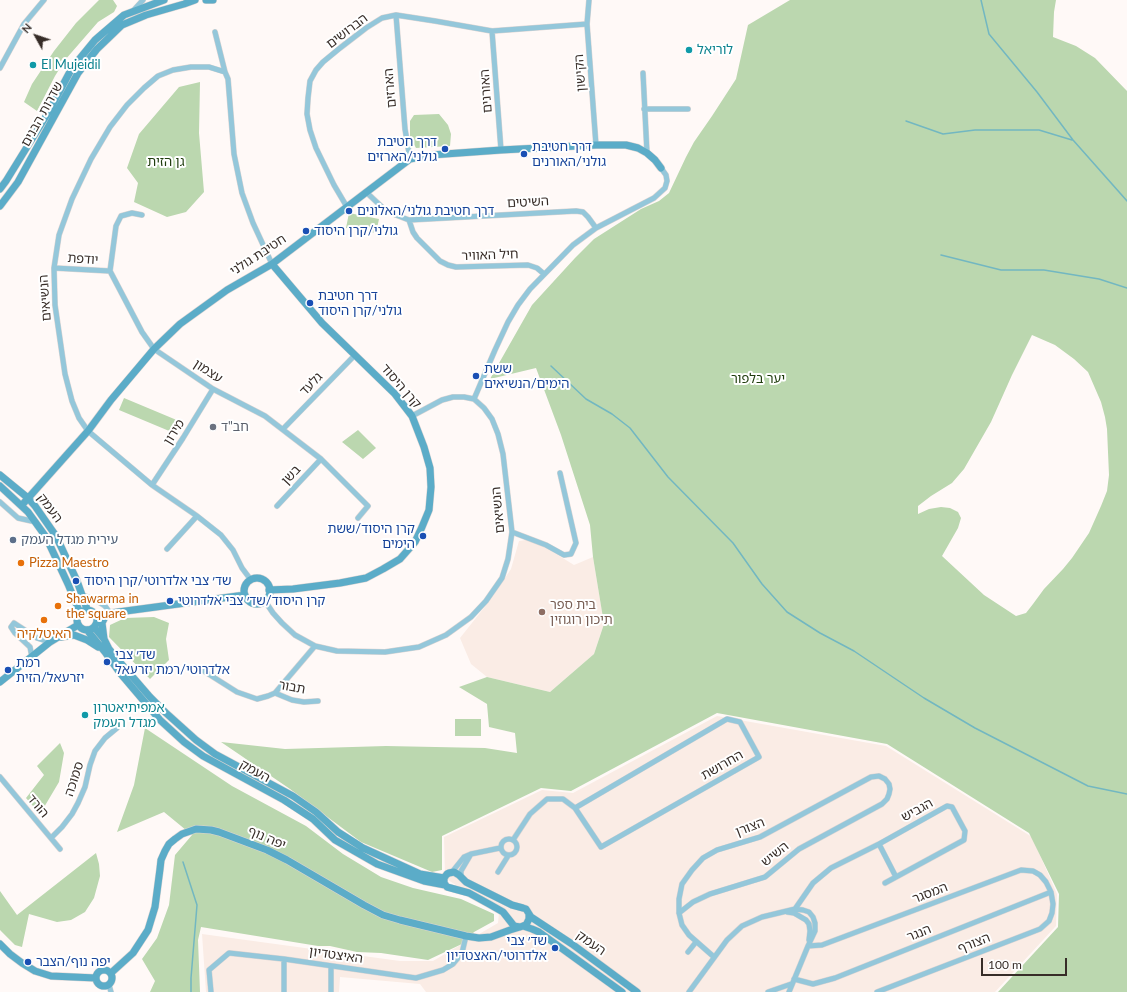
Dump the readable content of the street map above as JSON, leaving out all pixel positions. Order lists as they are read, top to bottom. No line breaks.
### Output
{"streets":{"main road":["שדרות הבנים","חטיבת גולני","קרן היסוד","העמק","יפה נוף"],"street":["הברושים","הקישון","הארזים","האורנים","השיטים","חיל האוויר","יודפת","הנשיאים","עצמון","גלעד","מירון","בשן","תבור","החרושת","סמוכה","הורד","הגביש","הצורן","השיש","המסגר","הנגר","הצורף","האיצטדיון"]},"crossings":[["הברושים","הקישון"],["הברושים","הארזים"],["הברושים","האורנים"],["הברושים","חטיבת גולני"],["הקישון","חטיבת גולני"],["הארזים","חטיבת גולני"],["האורנים","חטיבת גולני"],["השיטים","חטיבת גולני"],["השיטים","חיל האוויר"],["חטיבת גולני","הנשיאים"],["חטיבת גולני","עצמון"],["חטיבת גולני","קרן היסוד"],["חטיבת גולני","העמק"],["יודפת","הנשיאים"],["יודפת","עצמון"],["הנשיאים","קרן היסוד"],["הנשיאים","מירון"],["עצמון","גלעד"],["עצמון","מירון"],["עצמון","בשן"],["גלעד","קרן היסוד"],["העמק","יפה נוף"],["סמוכה","הורד"],["הצורן","השיש"],["יפה נוף","האיצטדיון"],["המסגר","הנגר"],["המסגר","הצורף"],["הנגר","הצורף"]],"parks":["גן הזית","יער בלפור"],"places":["לוריאל","El Mujeidil","דרך חטיבת גולני/הארזים","דרך חטיבת גולני/האורנים","דרך חטיבת גולני/האלונים","גולני/קרן היסוד","דרך חטיבת גולני/קרן היסוד","ששת הימים/הנשיאים","חב\"ד","קרן היסוד/ששת הימים","עירית מגדל העמק","Pizza Maestro","שד׳ צבי אלדרוטי/קרן היסוד","קרן היסוד/שד׳ צבי אלדרוטי","Shawarma in the square","בית ספר תיכון רוגוזין","האיטלקיה","שד׳ צבי אלדרוטי/רמת יזרעאל","רמת יזרעאל/הזית","אמפיתיאטרון מגדל העמק","שד׳ צבי אלדרוטי/האצטדיון","יפה נוף/הצבר"],"scale_bar":"100 m","north":"top left"}
